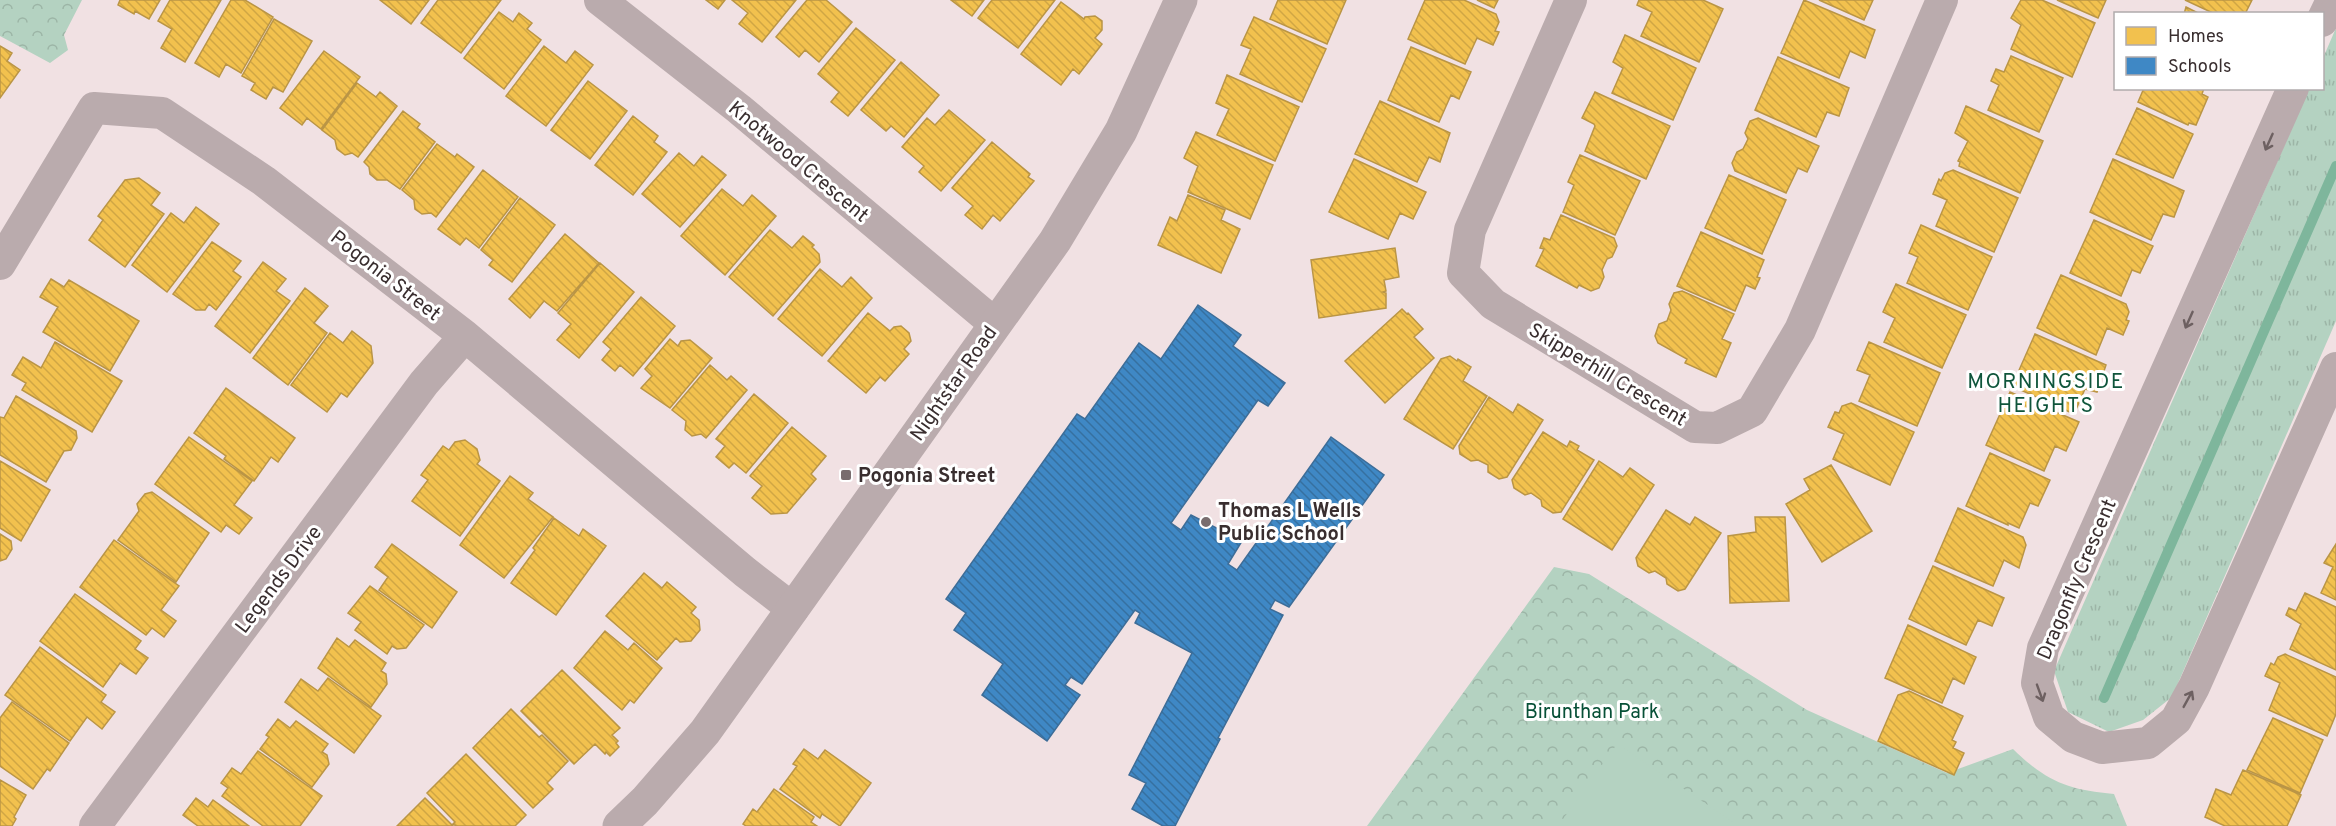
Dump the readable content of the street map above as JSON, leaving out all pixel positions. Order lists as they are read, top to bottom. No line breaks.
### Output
{"streets":{"street":["Knotwood Crescent","Pogonia Street","Skipperhill Crescent","Nightstar Road","Legends Drive","Dragonfly Crescent"]},"crossings":[["Knotwood Crescent","Nightstar Road"],["Pogonia Street","Nightstar Road"],["Pogonia Street","Legends Drive"]],"districts":["MORNINGSIDE HEIGHTS"],"parks":["Birunthan Park"],"places":{"transit":["Pogonia Street"],"other":["Thomas L Wells Public School"]},"legend":["Homes","Schools"]}
